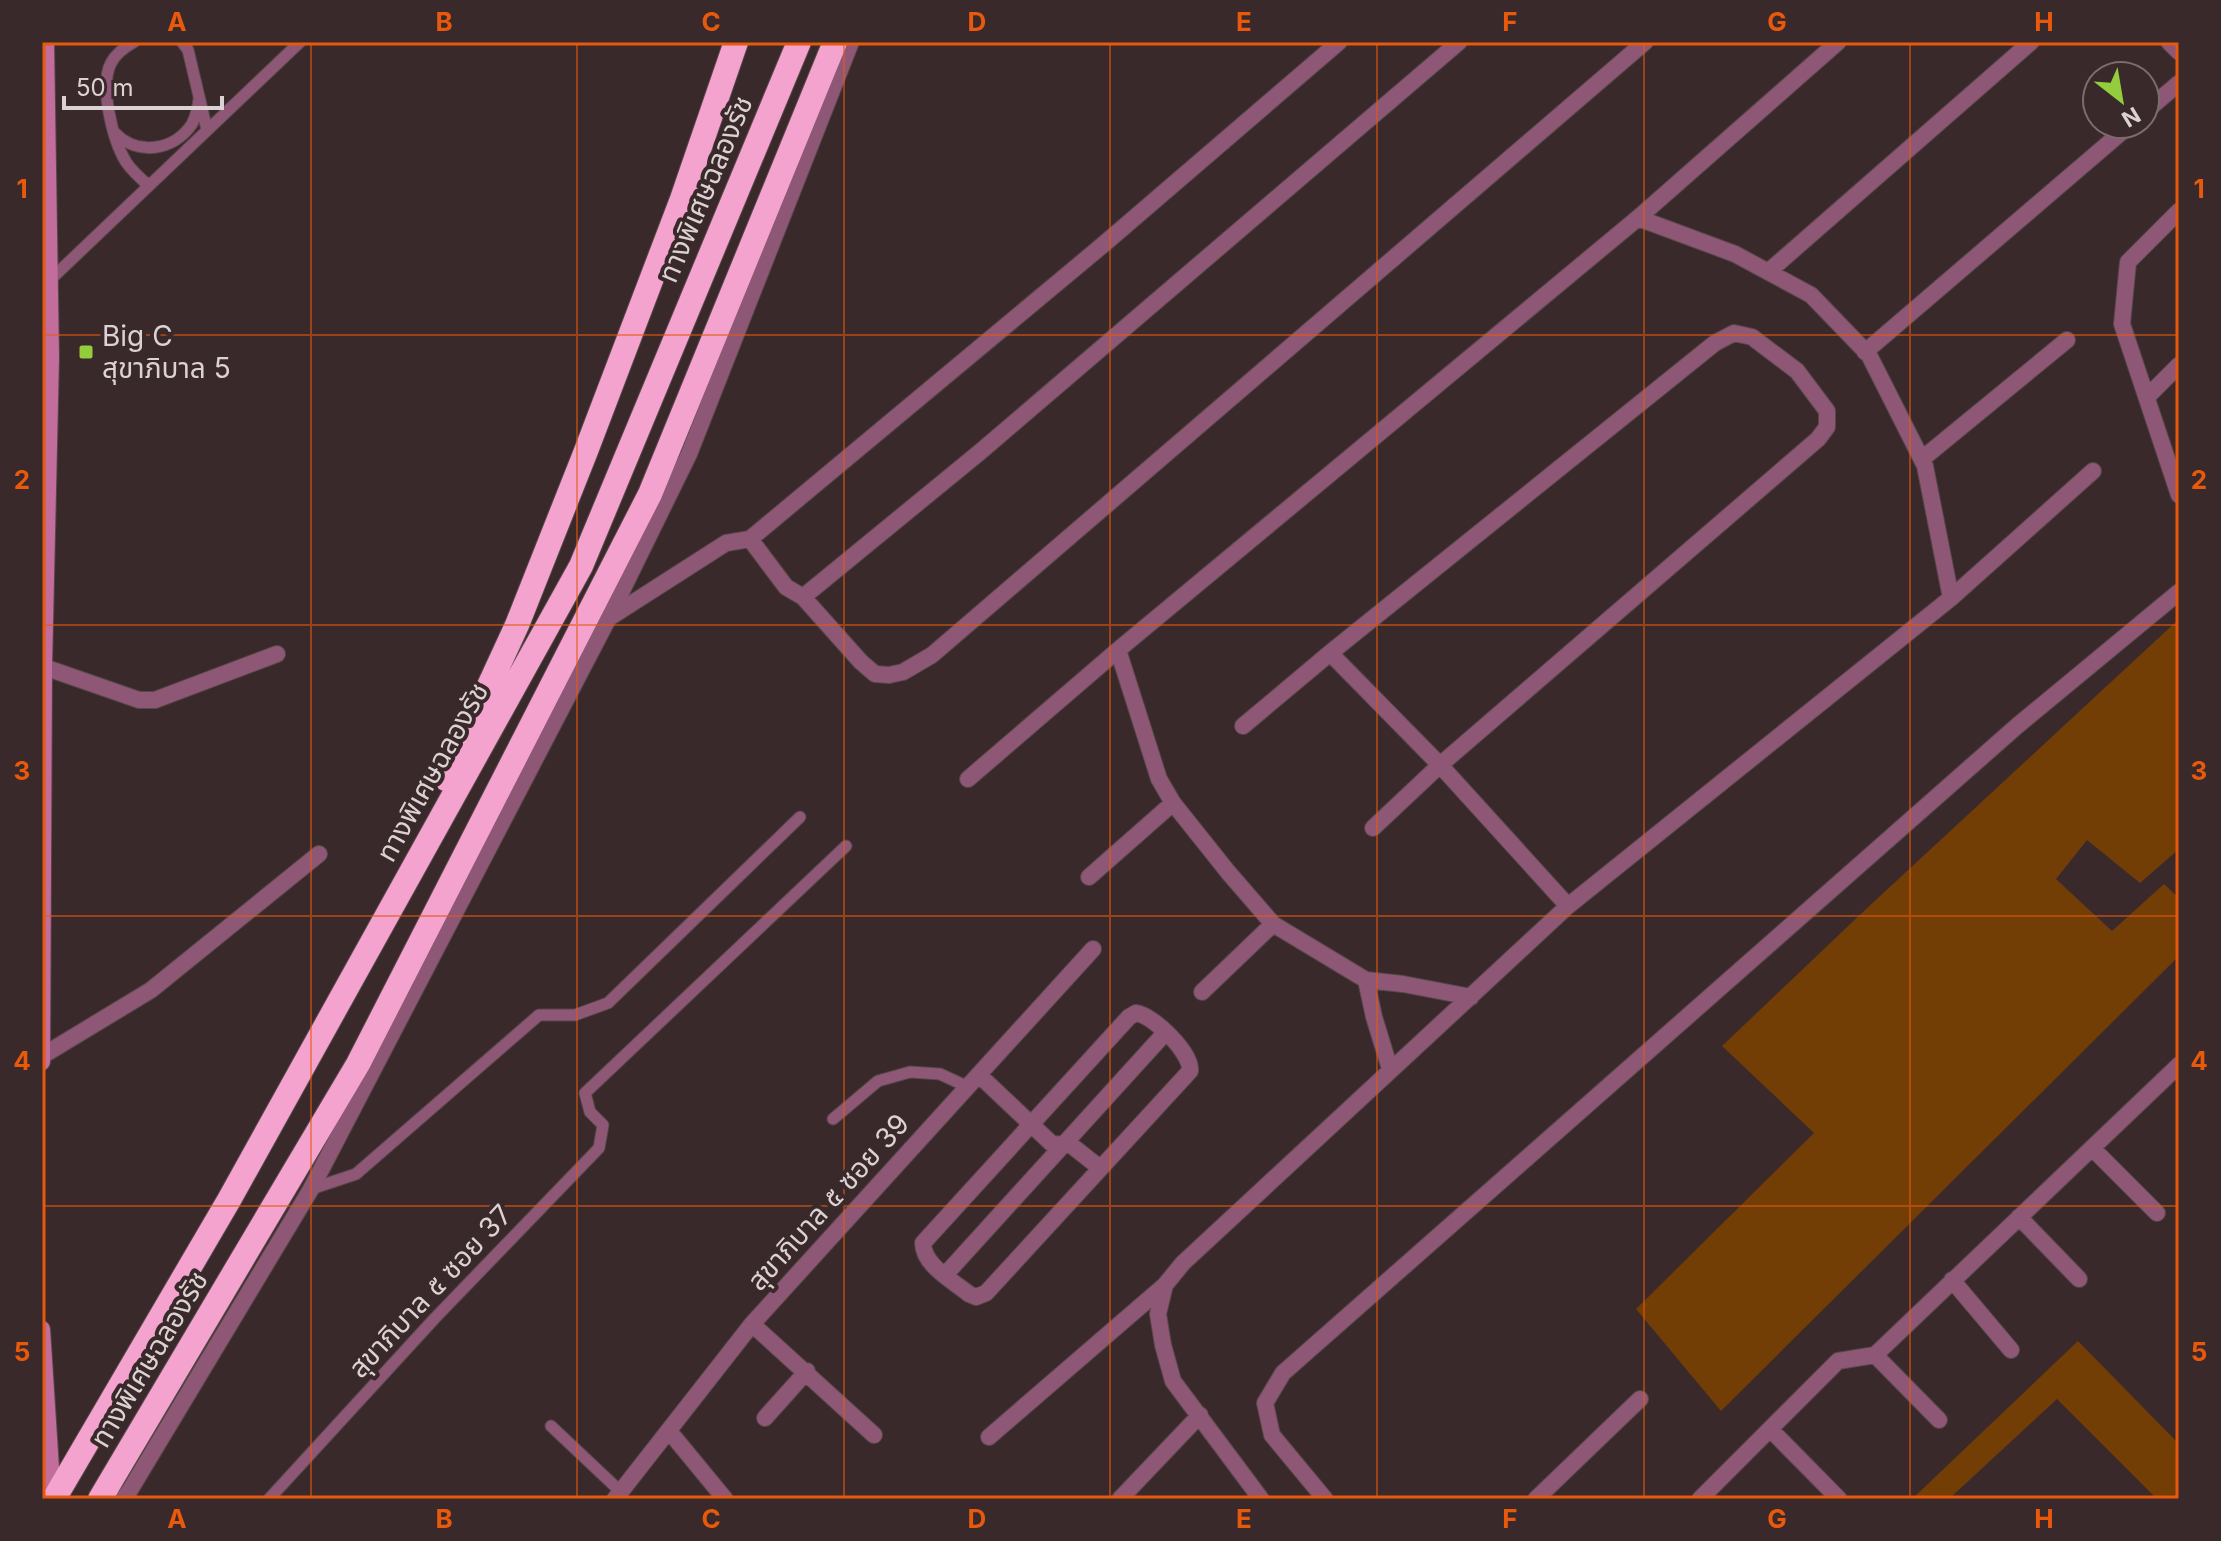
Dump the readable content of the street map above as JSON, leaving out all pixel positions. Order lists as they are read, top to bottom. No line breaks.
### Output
{"streets":{"highway":["ทางพิเศษฉลองรัช"],"street":["สุขาภิบาล ๕ ซอย 39"],"lane":["สุขาภิบาล ๕ ซอย 37"]},"places":{"transit":["Big C สุขาภิบาล 5"]},"scale_bar":"50 m","north":"bottom right","grid":{"columns":["A","B","C","D","E","F","G","H"],"rows":["1","2","3","4","5"]}}
